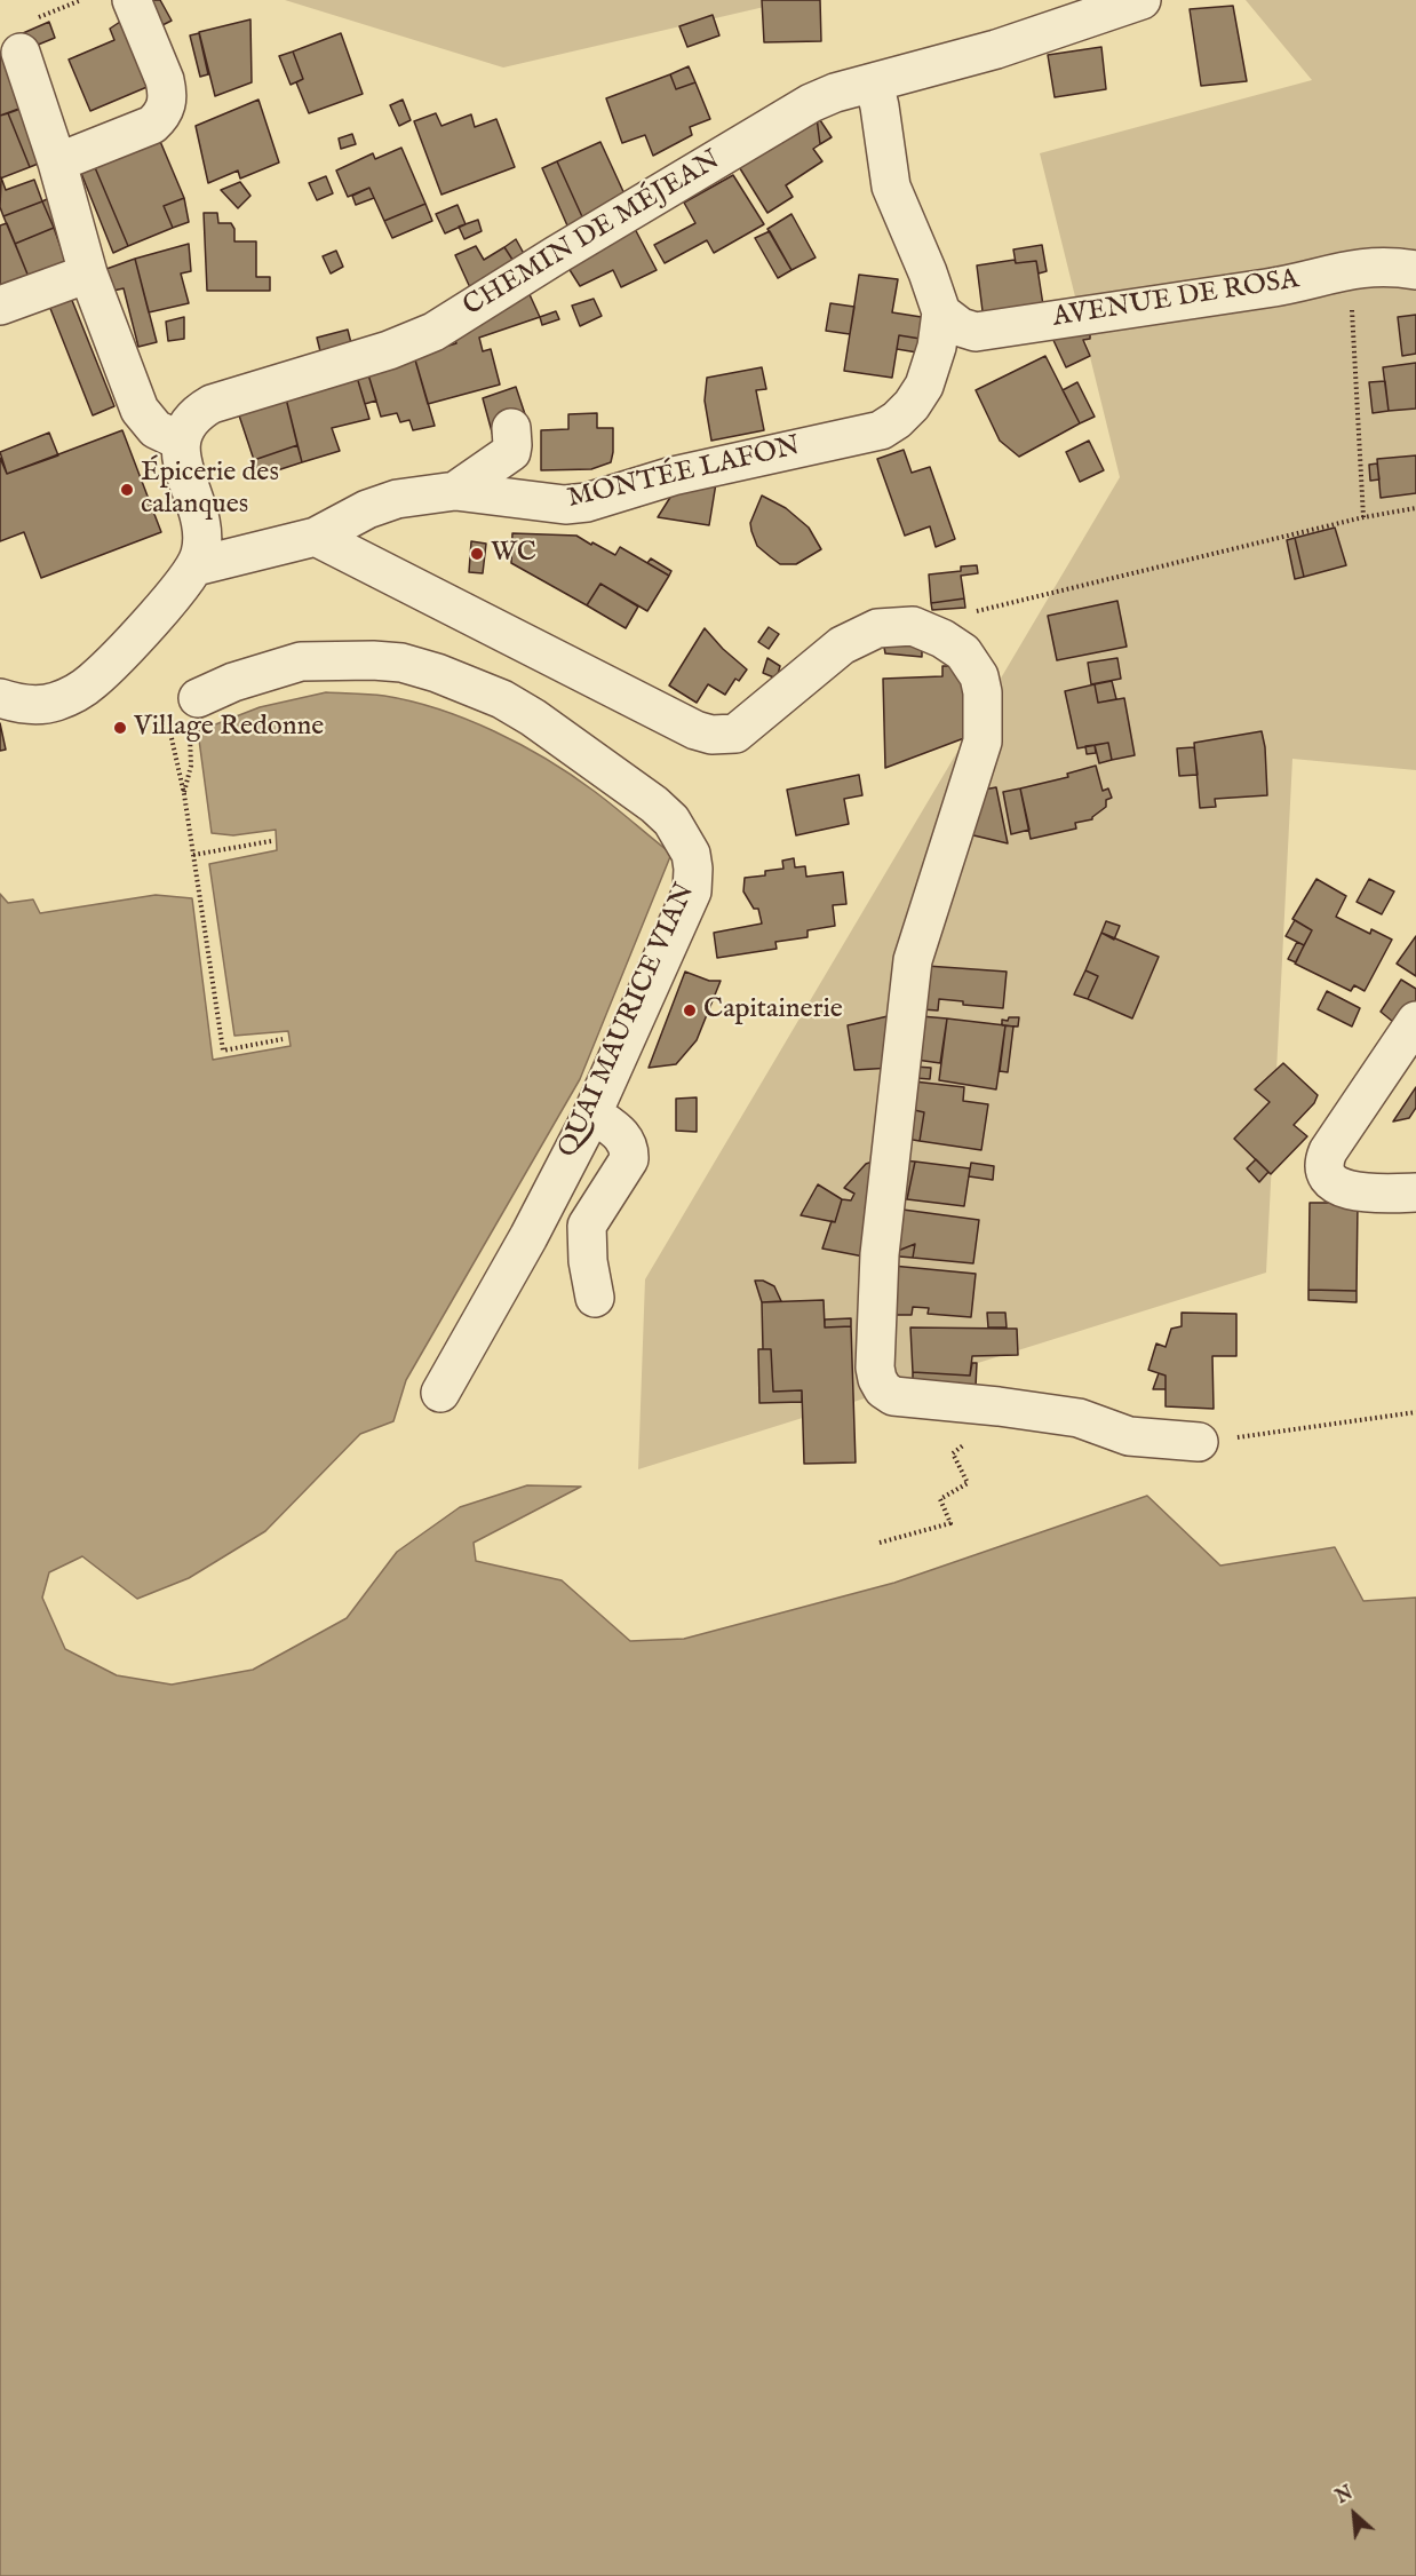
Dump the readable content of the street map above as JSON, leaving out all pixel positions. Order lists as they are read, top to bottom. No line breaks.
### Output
{"streets":{"street":["CHEMIN DE MÉJEAN","AVENUE DE ROSA","MONTÉE LAFON","QUAI MAURICE VIAN"]},"crossings":[["AVENUE DE ROSA","MONTÉE LAFON"]],"places":["Épicerie des calanques","WC","Village Redonne","Capitainerie"],"north":"top left"}
